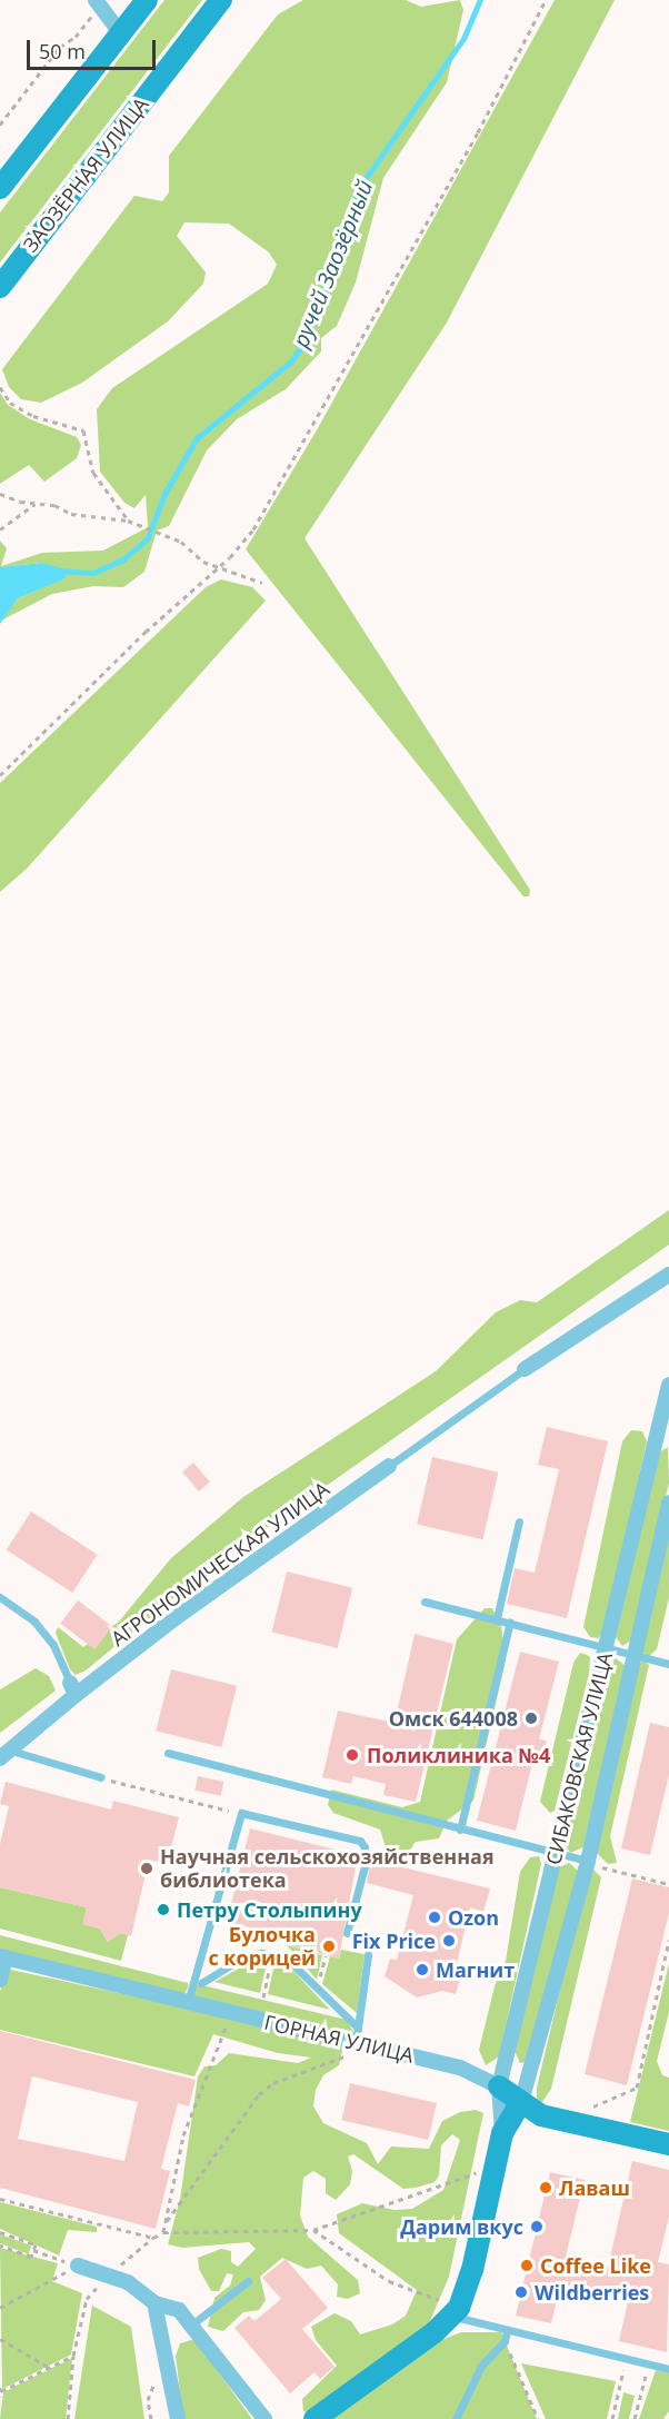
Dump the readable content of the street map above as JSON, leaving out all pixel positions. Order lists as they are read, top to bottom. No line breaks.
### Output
{"streets":{"main road":["ЗАОЗЁРНАЯ УЛИЦА","СИБАКОВСКАЯ УЛИЦА","ГОРНАЯ УЛИЦА"],"street":["АГРОНОМИЧЕСКАЯ УЛИЦА"]},"crossings":[["СИБАКОВСКАЯ УЛИЦА","ГОРНАЯ УЛИЦА"]],"water":["ручей Заозёрный"],"places":["Омск 644008","Поликлиника №4","Научная сельскохозяйственная библиотека","Петру Столыпину","Ozon","Fix Price","Булочка с корицей","Магнит","Лаваш","Дарим вкус","Coffee Like","Wildberries"],"scale_bar":"50 m"}
